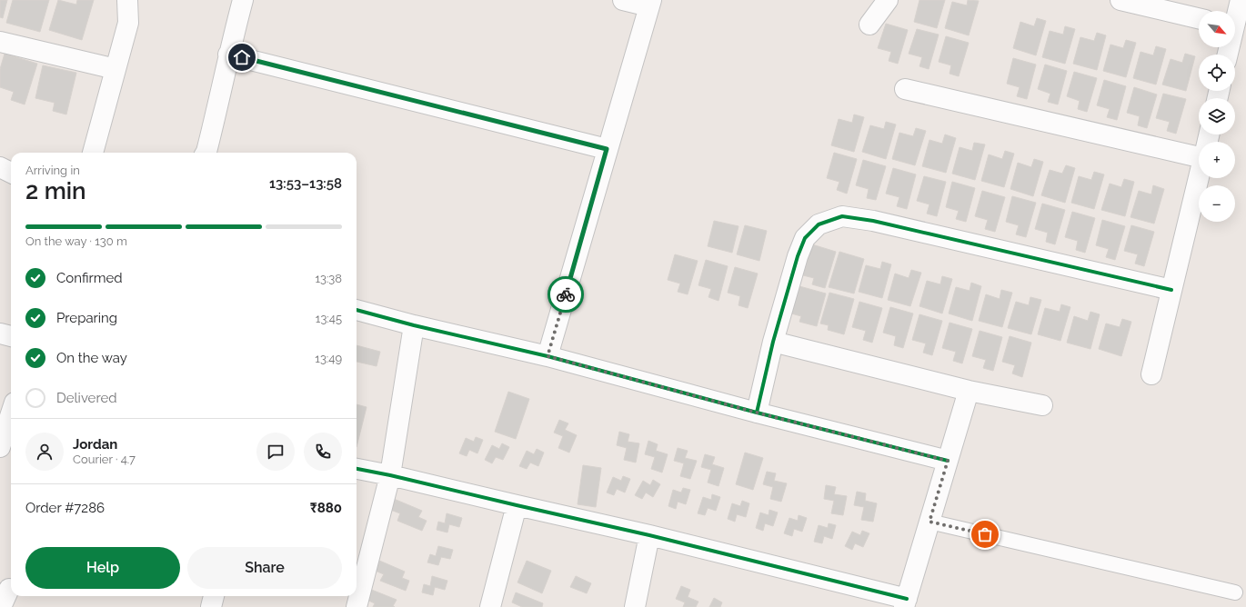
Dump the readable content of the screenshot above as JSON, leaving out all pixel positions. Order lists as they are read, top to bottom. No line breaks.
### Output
{"north":"bottom right","page":{"map_buttons":["+","−"],"heading":["2 min","Arriving in","13:53–13:58"],"panel":["Jordan","Courier · 4.7","Order #7286","₹880"],"bar":"On the way · 130 m","list":[["Confirmed","13:38"],["Preparing","13:45"],["On the way","13:49"],"Delivered"],"buttons":["Help","Share"]}}
